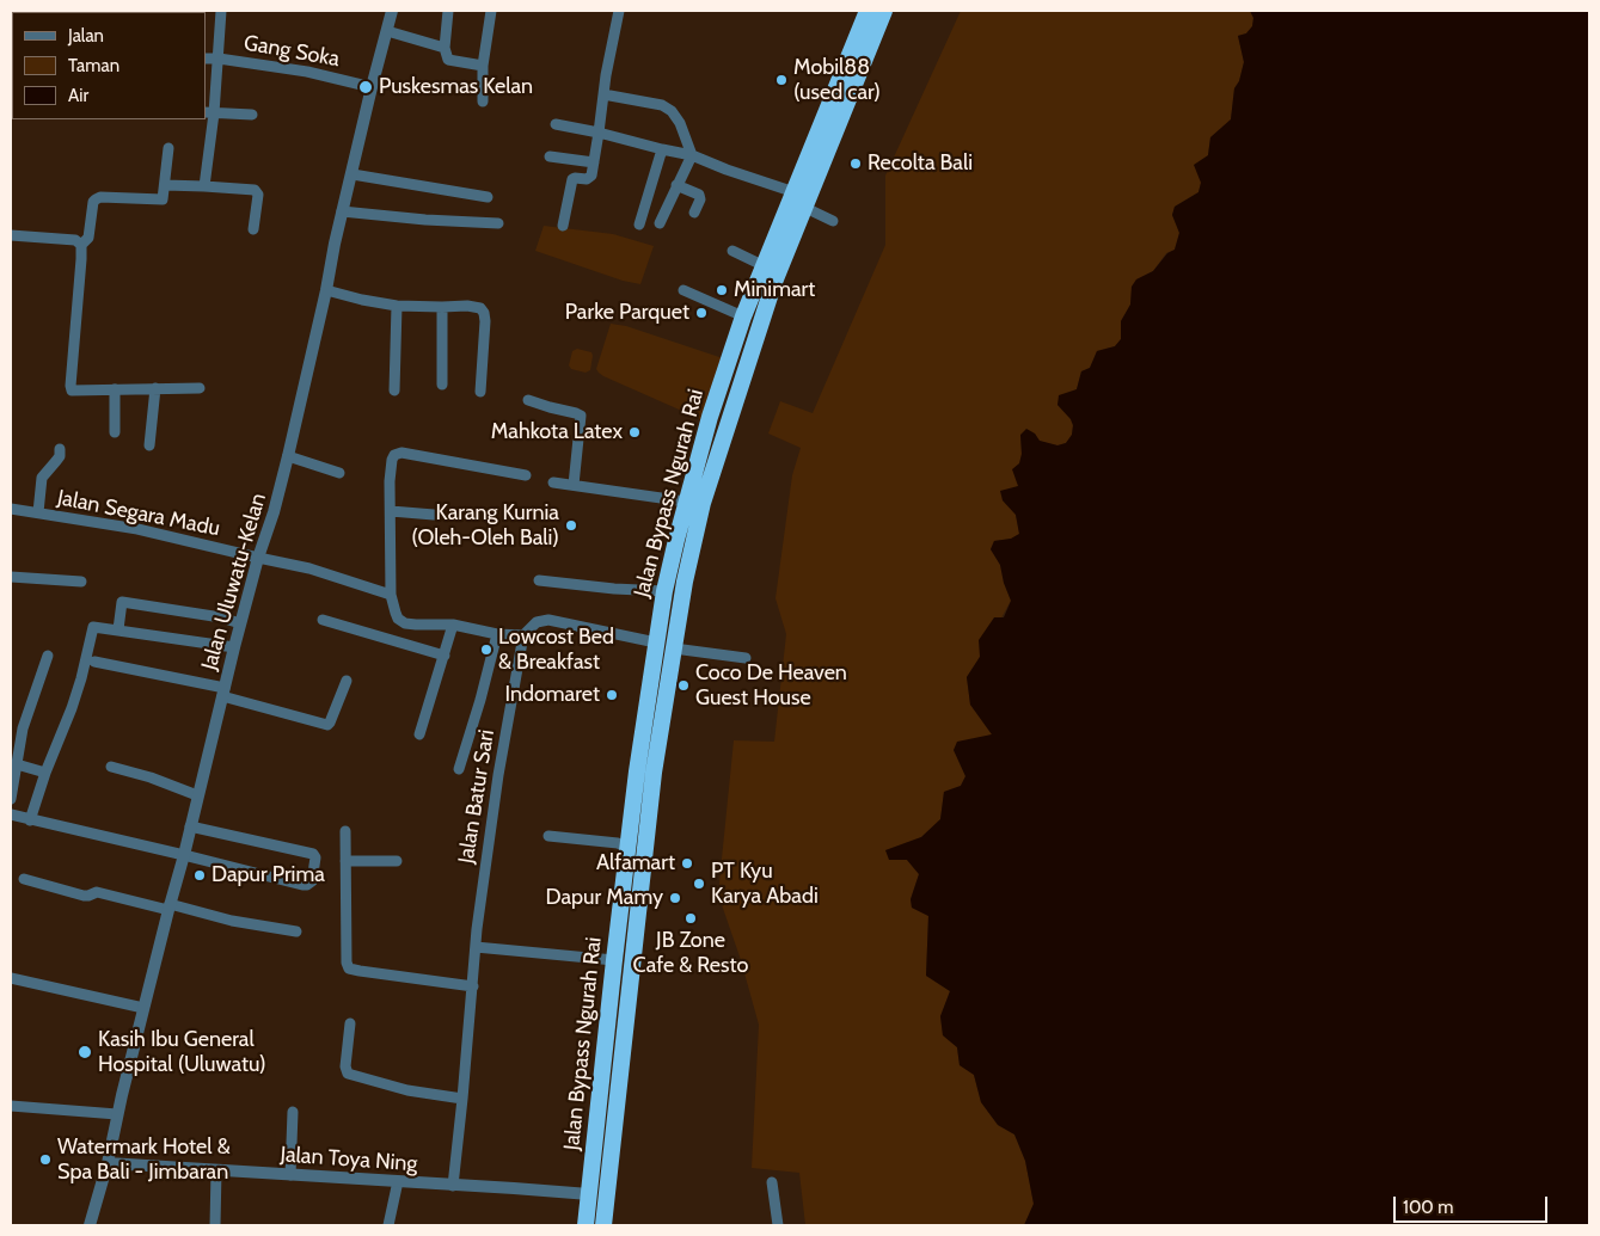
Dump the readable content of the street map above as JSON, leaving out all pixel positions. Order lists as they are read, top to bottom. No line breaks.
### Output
{"streets":{"highway":["Jalan Bypass Ngurah Rai"],"street":["Gang Soka","Jalan Segara Madu","Jalan Uluwatu-Kelan","Jalan Batur Sari","Jalan Toya Ning"]},"crossings":[["Gang Soka","Jalan Uluwatu-Kelan"],["Jalan Bypass Ngurah Rai","Jalan Toya Ning"],["Jalan Segara Madu","Jalan Uluwatu-Kelan"],["Jalan Uluwatu-Kelan","Jalan Toya Ning"],["Jalan Batur Sari","Jalan Toya Ning"]],"places":["Mobil88 (used car)","Puskesmas Kelan","Recolta Bali","Minimart","Parke Parquet","Mahkota Latex","Karang Kurnia (Oleh-Oleh Bali)","Lowcost Bed & Breakfast","Coco De Heaven Guest House","Indomaret","Alfamart","Dapur Prima","PT Kyu Karya Abadi","Dapur Mamy","JB Zone Cafe & Resto","Kasih Ibu General Hospital (Uluwatu)","Watermark Hotel & Spa Bali - Jimbaran"],"legend":["Jalan","Taman","Air"],"scale_bar":"100 m"}
